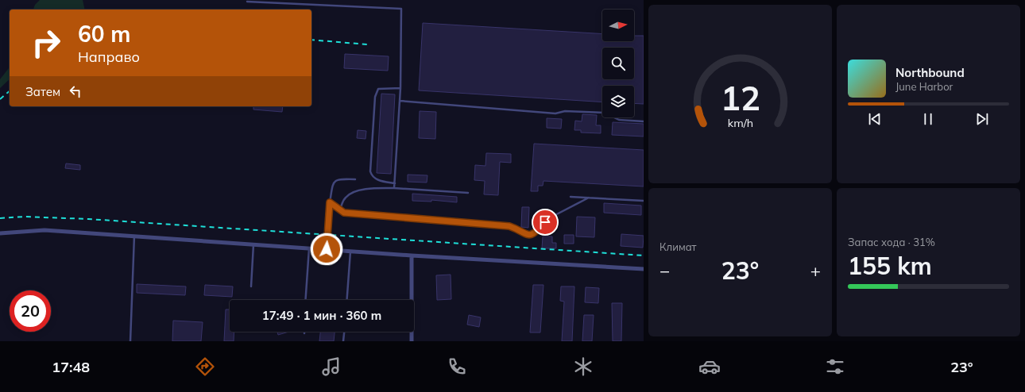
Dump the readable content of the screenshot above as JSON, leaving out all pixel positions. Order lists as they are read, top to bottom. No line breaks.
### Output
{"north":"right","page":{"turn":["60 m","Направо"],"song":["Northbound","June Harbor"],"then":"Затем","tile":["Климат",["Запас хода · 31%","155 km"]],"heat":["−","23°","+"],"limit":"20","trip":"17:49 · 1 мин · 360 m","tabs":["17:48","23°"],"gauge":["12","km/h"]}}
